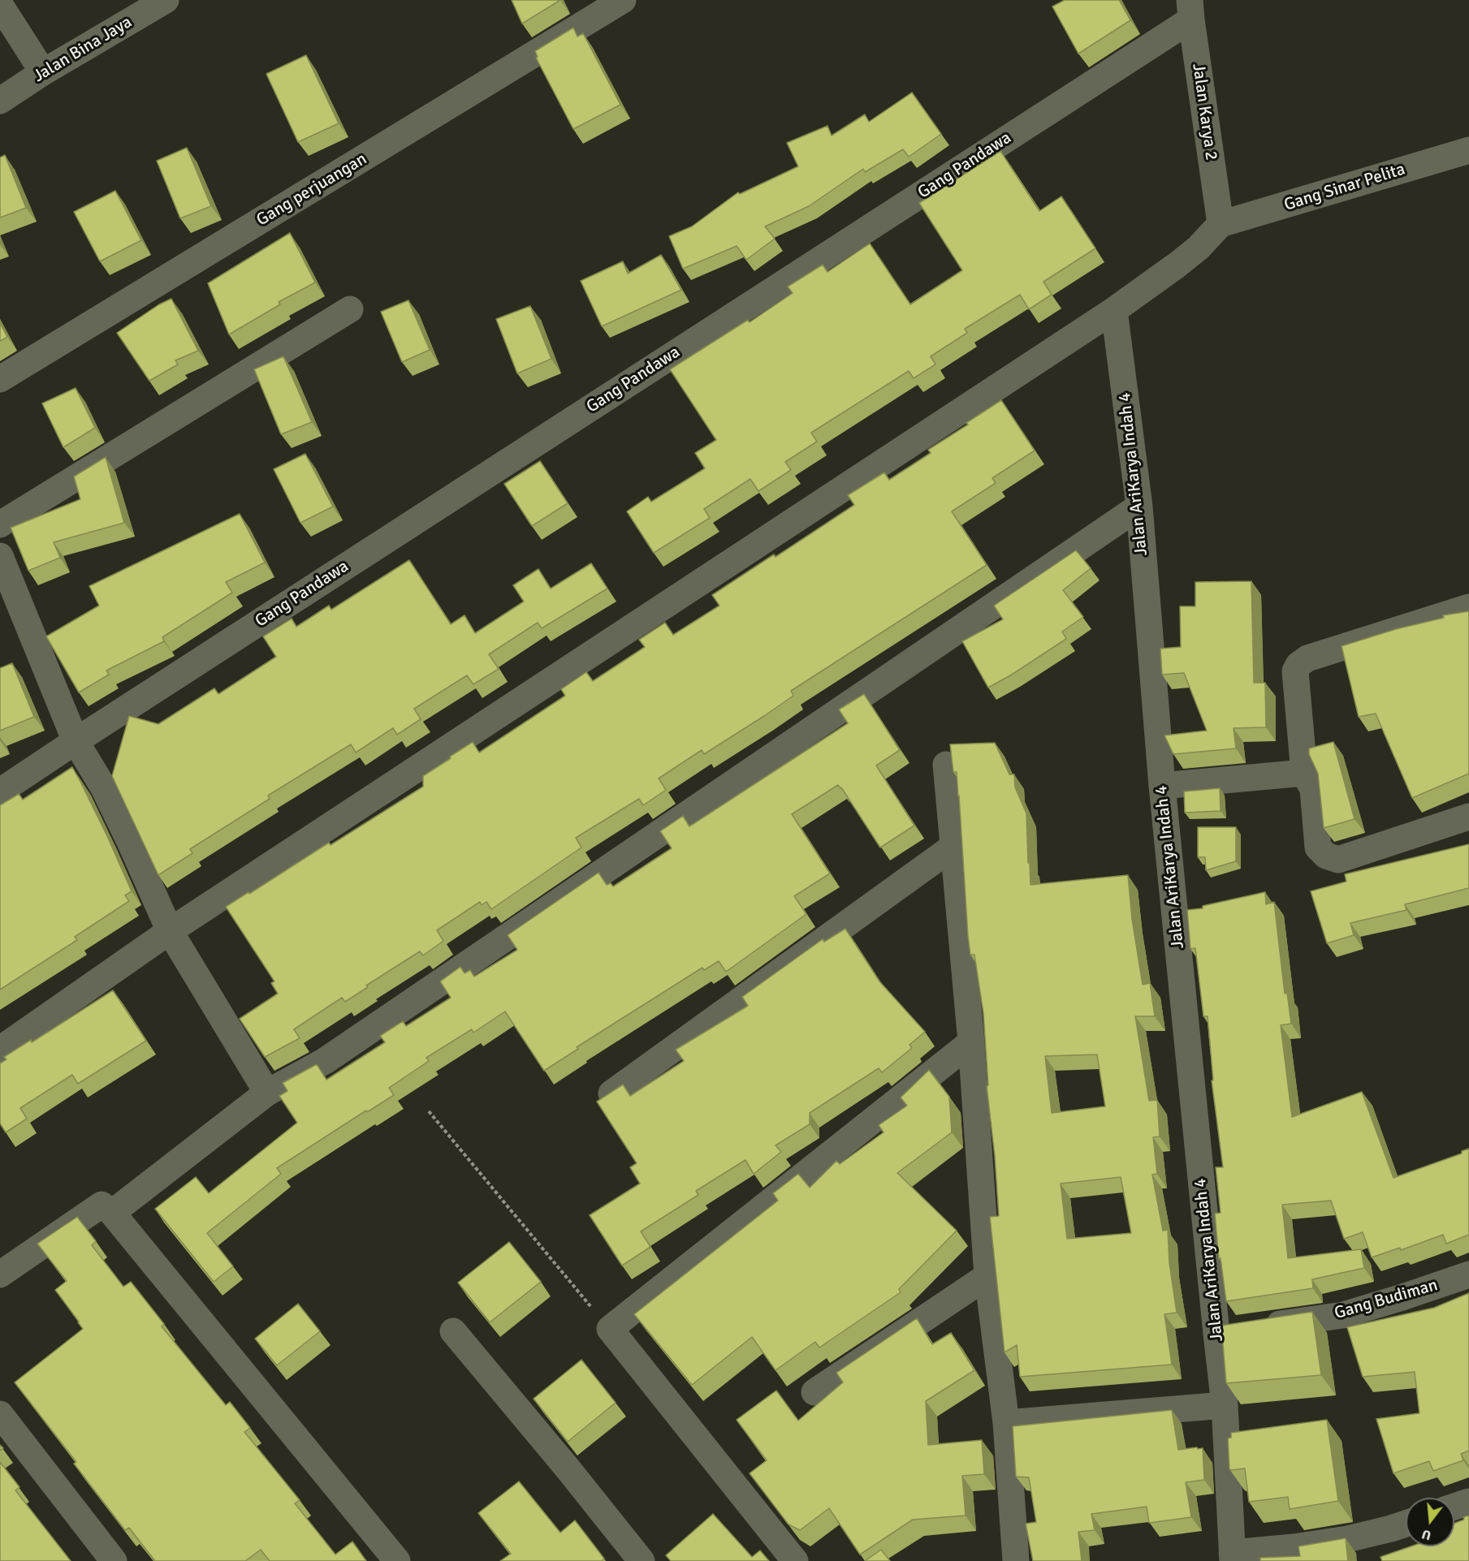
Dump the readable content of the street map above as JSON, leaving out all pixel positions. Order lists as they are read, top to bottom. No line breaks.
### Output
{"streets":{"street":["Jalan Bina Jaya","Jalan Karya 2","Gang Pandawa","Gang Sinar Pelita","Gang perjuangan","Jalan AriKarya Indah 4","Gang Budiman"]},"crossings":[["Jalan Karya 2","Gang Pandawa"],["Jalan Karya 2","Gang Sinar Pelita"],["Jalan AriKarya Indah 4","Gang Budiman"]],"north":"bottom"}
